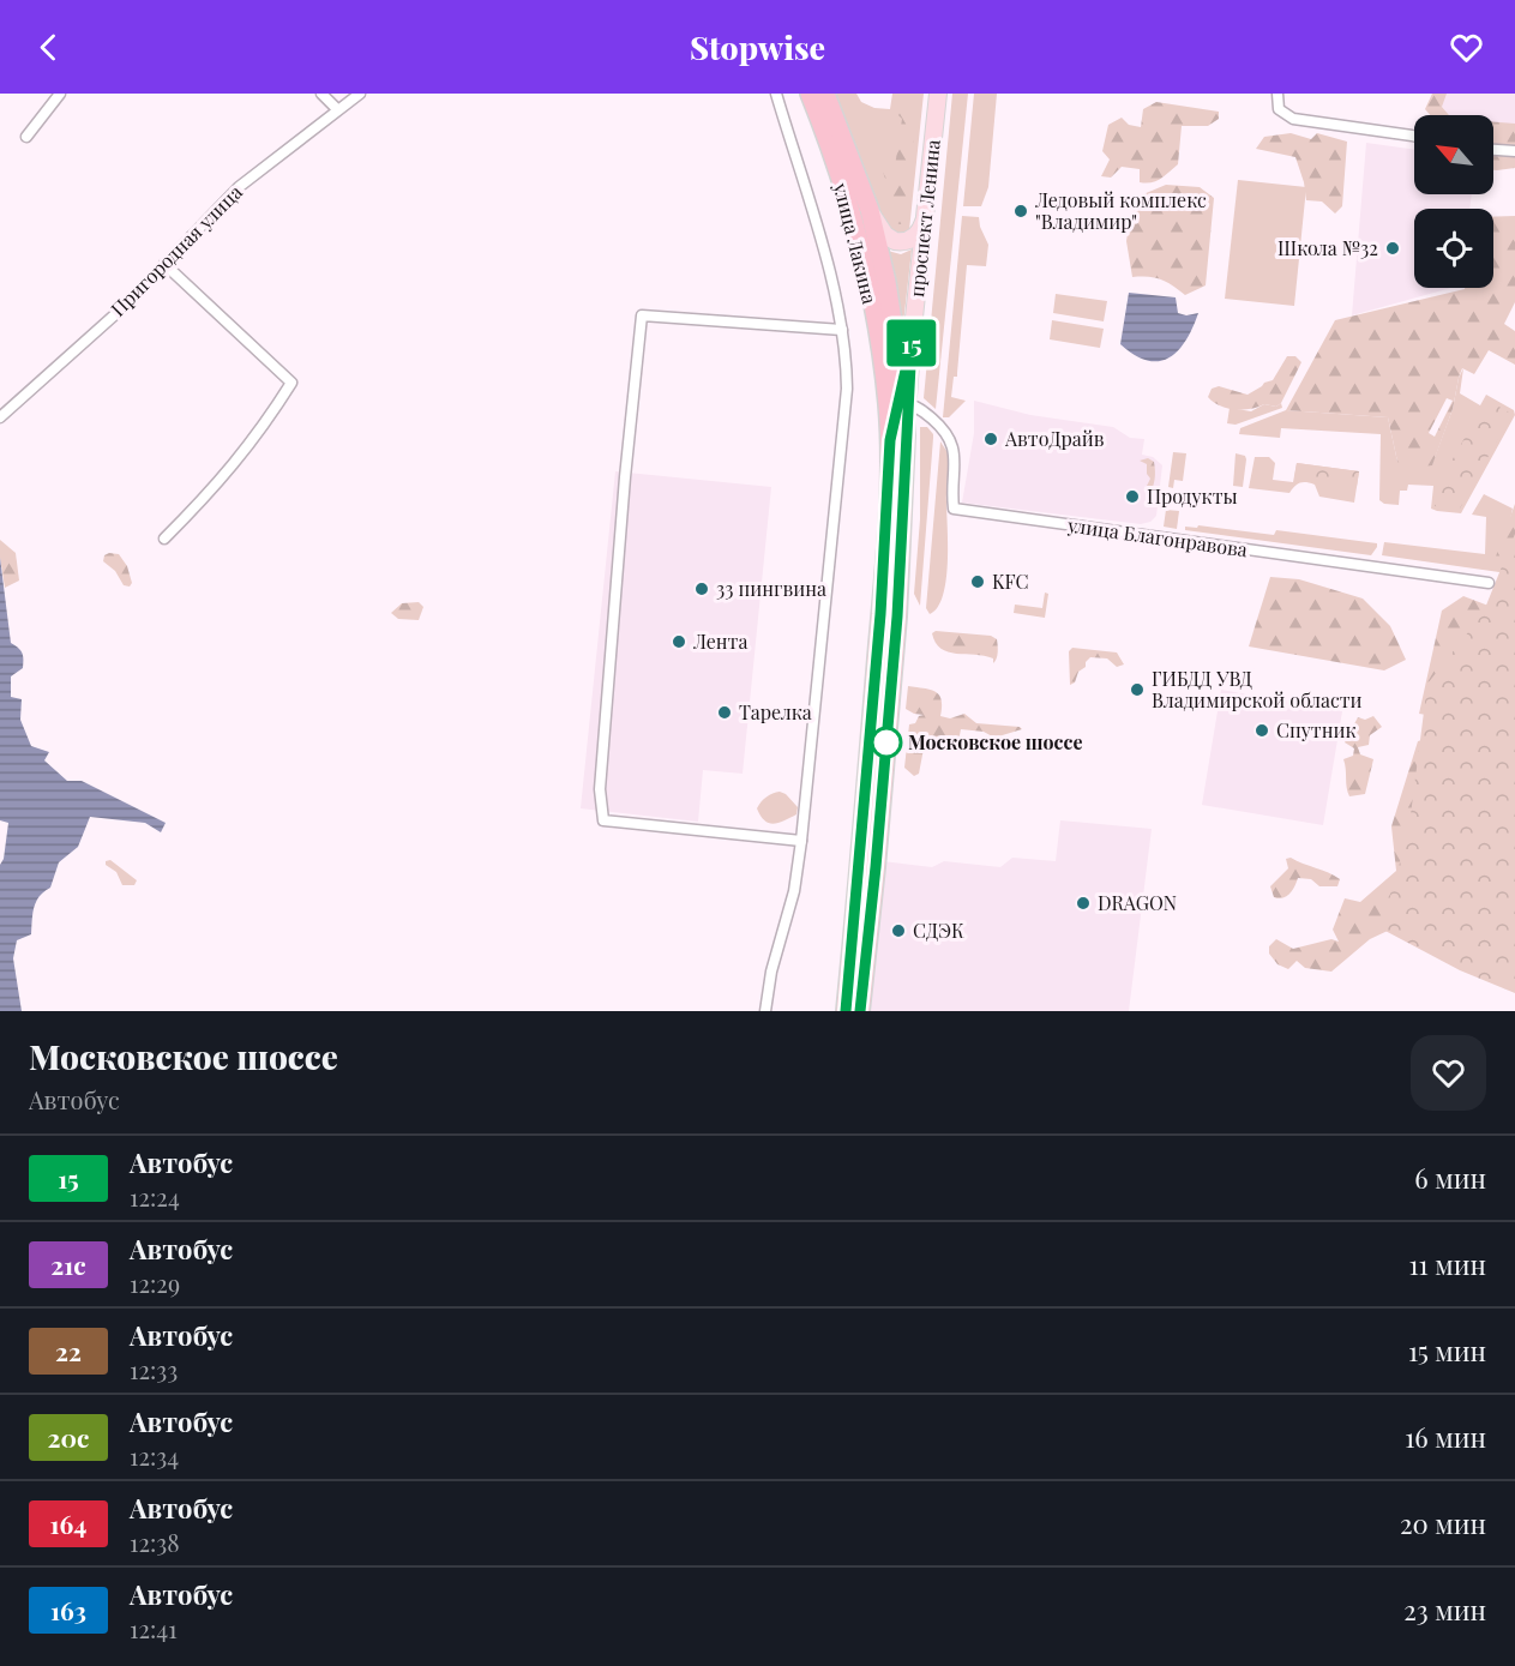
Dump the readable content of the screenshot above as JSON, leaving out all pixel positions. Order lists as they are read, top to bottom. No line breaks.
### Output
{"streets":{"highway":["улица Лакина"],"main road":["проспект Ленина"],"street":["Пригородная улица","улица Благонравова"]},"crossings":[["проспект Ленина","улица Лакина"],["улица Лакина","улица Благонравова"]],"places":["Ледовый комплекс \"Владимир\"","Школа №32","АвтоДрайв","Продукты","KFC","33 пингвина","Лента","ГИБДД УВД Владимирской области","Тарелка","Спутник","Московское шоссе","DRAGON","СДЭК"],"lines":["bus line 15"],"north":"top left","page":{"header":"Stopwise","on_map":"15","heading":["Московское шоссе","Автобус"],"list":[{"mark":"15","name":"Автобус","note":"12:24","value":"6 мин"},{"mark":"21с","name":"Автобус","note":"12:29","value":"11 мин"},{"mark":"22","name":"Автобус","note":"12:33","value":"15 мин"},{"mark":"20с","name":"Автобус","note":"12:34","value":"16 мин"},{"mark":"164","name":"Автобус","note":"12:38","value":"20 мин"},{"mark":"163","name":"Автобус","note":"12:41","value":"23 мин"}]}}
